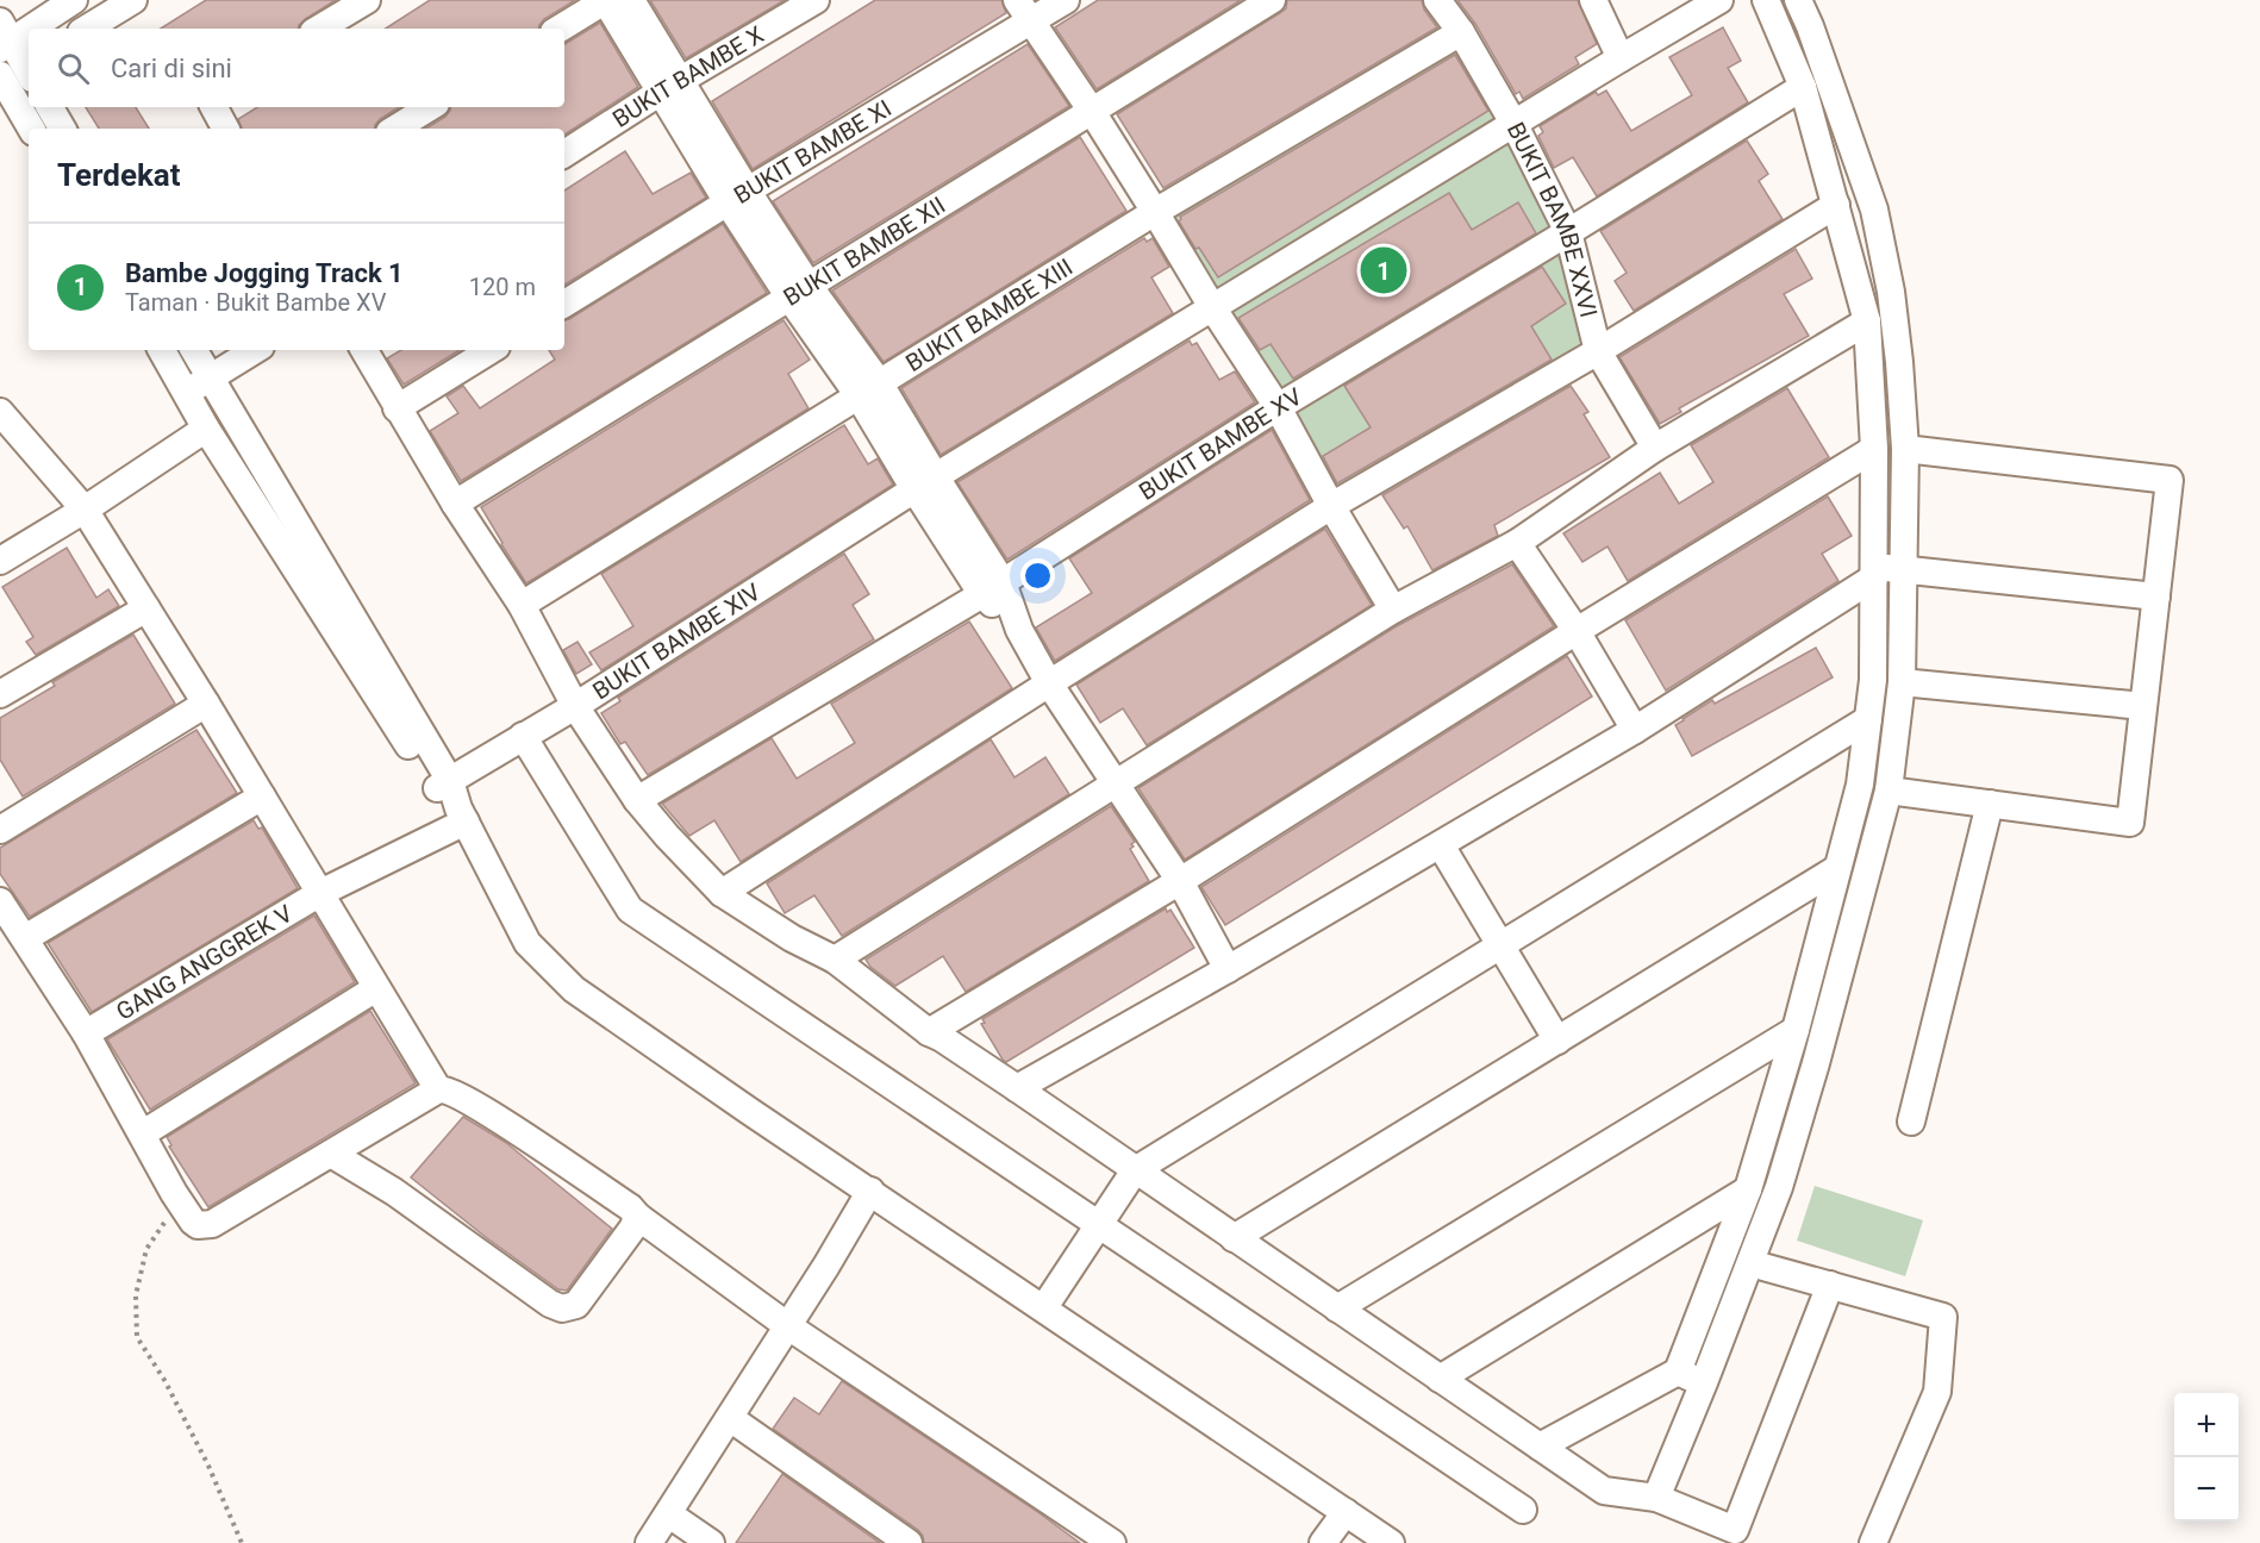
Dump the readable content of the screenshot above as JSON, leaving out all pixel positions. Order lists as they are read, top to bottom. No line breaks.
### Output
{"streets":{"street":["BUKIT BAMBE X","BUKIT BAMBE XI","BUKIT BAMBE XXVI","BUKIT BAMBE XII","BUKIT BAMBE XIII","BUKIT BAMBE XV","BUKIT BAMBE XIV","GANG ANGGREK V"]},"crossings":[["BUKIT BAMBE XXVI","BUKIT BAMBE XIII"],["BUKIT BAMBE XXVI","BUKIT BAMBE XV"],["BUKIT BAMBE XXVI","BUKIT BAMBE XIV"]],"page":{"search":"Cari di sini","heading":"Terdekat","list":[{"mark":"1","name":"Bambe Jogging Track 1","note":"Taman · Bukit Bambe XV","value":"120 m"}],"pins":"1","map_buttons":["+","−"]}}
